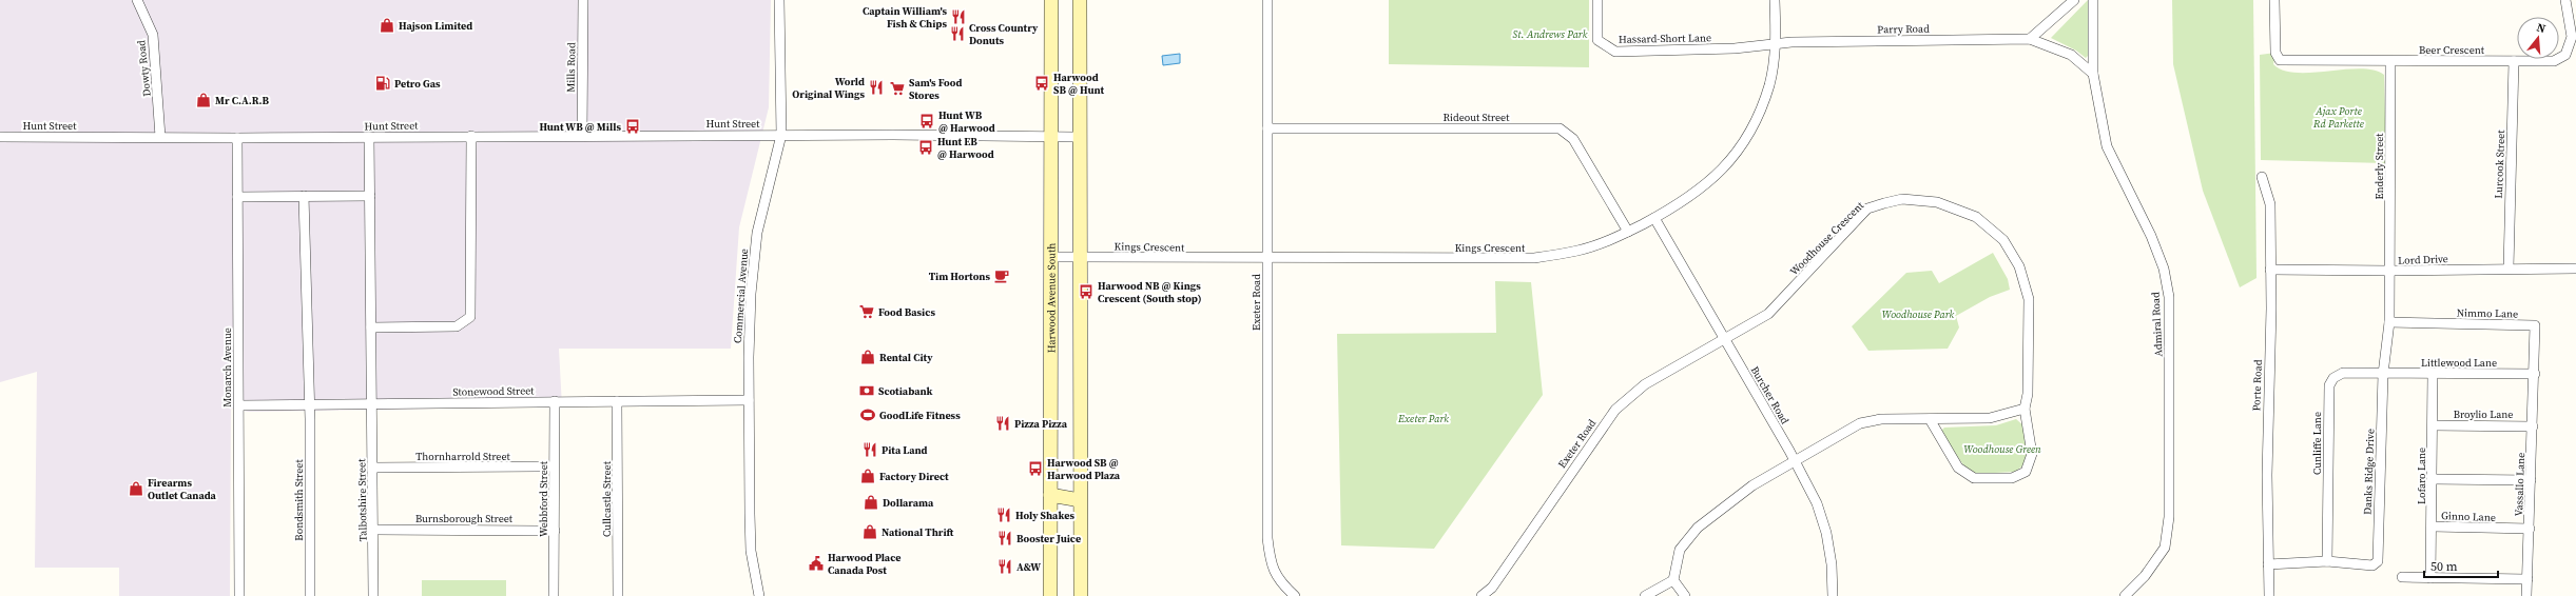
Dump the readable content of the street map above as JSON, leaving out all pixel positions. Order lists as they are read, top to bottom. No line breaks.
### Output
{"streets":{"main road":["Harwood Avenue South"],"street":["Parry Road","Hassard-Short Lane","Beer Crescent","Mills Road","Dowty Road","Rideout Street","Hunt Street","Lurcook Street","Enderly Street","Woodhouse Crescent","Kings Crescent","Lord Drive","Commercial Avenue","Exeter Road","Nimmo Lane","Admiral Road","Littlewood Lane","Monarch Avenue","Porte Road","Stonewood Street","Burcher Road","Broylio Lane","Cunliffe Lane","Thornharrold Street","Danks Ridge Drive","Lofaro Lane","Vassallo Lane","Webbford Street","Cullcastle Street","Bondsmith Street","Talbotshire Street","Ginno Lane","Burnsborough Street"]},"crossings":[["Parry Road","Hassard-Short Lane"],["Parry Road","Kings Crescent"],["Parry Road","Admiral Road"],["Hassard-Short Lane","Kings Crescent"],["Beer Crescent","Lurcook Street"],["Beer Crescent","Enderly Street"],["Mills Road","Hunt Street"],["Dowty Road","Hunt Street"],["Rideout Street","Kings Crescent"],["Rideout Street","Exeter Road"],["Hunt Street","Commercial Avenue"],["Hunt Street","Harwood Avenue South"],["Hunt Street","Monarch Avenue"],["Hunt Street","Talbotshire Street"],["Lurcook Street","Lord Drive"],["Enderly Street","Lord Drive"],["Enderly Street","Danks Ridge Drive"],["Woodhouse Crescent","Exeter Road"],["Woodhouse Crescent","Burcher Road"],["Kings Crescent","Harwood Avenue South"],["Kings Crescent","Exeter Road"],["Kings Crescent","Burcher Road"],["Lord Drive","Porte Road"],["Lord Drive","Danks Ridge Drive"],["Commercial Avenue","Stonewood Street"],["Exeter Road","Burcher Road"],["Nimmo Lane","Littlewood Lane"],["Nimmo Lane","Danks Ridge Drive"],["Nimmo Lane","Vassallo Lane"],["Littlewood Lane","Cunliffe Lane"],["Littlewood Lane","Danks Ridge Drive"],["Littlewood Lane","Lofaro Lane"],["Littlewood Lane","Vassallo Lane"],["Monarch Avenue","Stonewood Street"],["Porte Road","Danks Ridge Drive"],["Stonewood Street","Webbford Street"],["Stonewood Street","Cullcastle Street"],["Stonewood Street","Bondsmith Street"],["Stonewood Street","Talbotshire Street"],["Broylio Lane","Lofaro Lane"],["Broylio Lane","Vassallo Lane"],["Cunliffe Lane","Danks Ridge Drive"],["Thornharrold Street","Webbford Street"],["Thornharrold Street","Talbotshire Street"],["Lofaro Lane","Ginno Lane"],["Vassallo Lane","Ginno Lane"],["Webbford Street","Burnsborough Street"],["Talbotshire Street","Burnsborough Street"]],"parks":["St. Andrews Park","Ajax Porte Rd Parkette","Woodhouse Park","Exeter Park","Woodhouse Green"],"places":{"restaurant":["Captain William's Fish & Chips","Cross Country Donuts","World Original Wings","Pizza Pizza","Pita Land","Holy Shakes","Booster Juice","A&W"],"shop":["Hajson Limited","Mr C.A.R.B","Rental City","Factory Direct","Firearms Outlet Canada","Dollarama","National Thrift"],"fuel station":["Petro Gas"],"bus stop":["Harwood SB @ Hunt","Hunt WB @ Harwood","Hunt WB @ Mills","Hunt EB @ Harwood","Harwood NB @ Kings Crescent (South stop)","Harwood SB @ Harwood Plaza"],"supermarket":["Sam's Food Stores","Food Basics"],"cafe":["Tim Hortons"],"bank":["Scotiabank"],"sports":["GoodLife Fitness"],"public building":["Harwood Place Canada Post"]},"scale_bar":"50 m","north":"top"}
